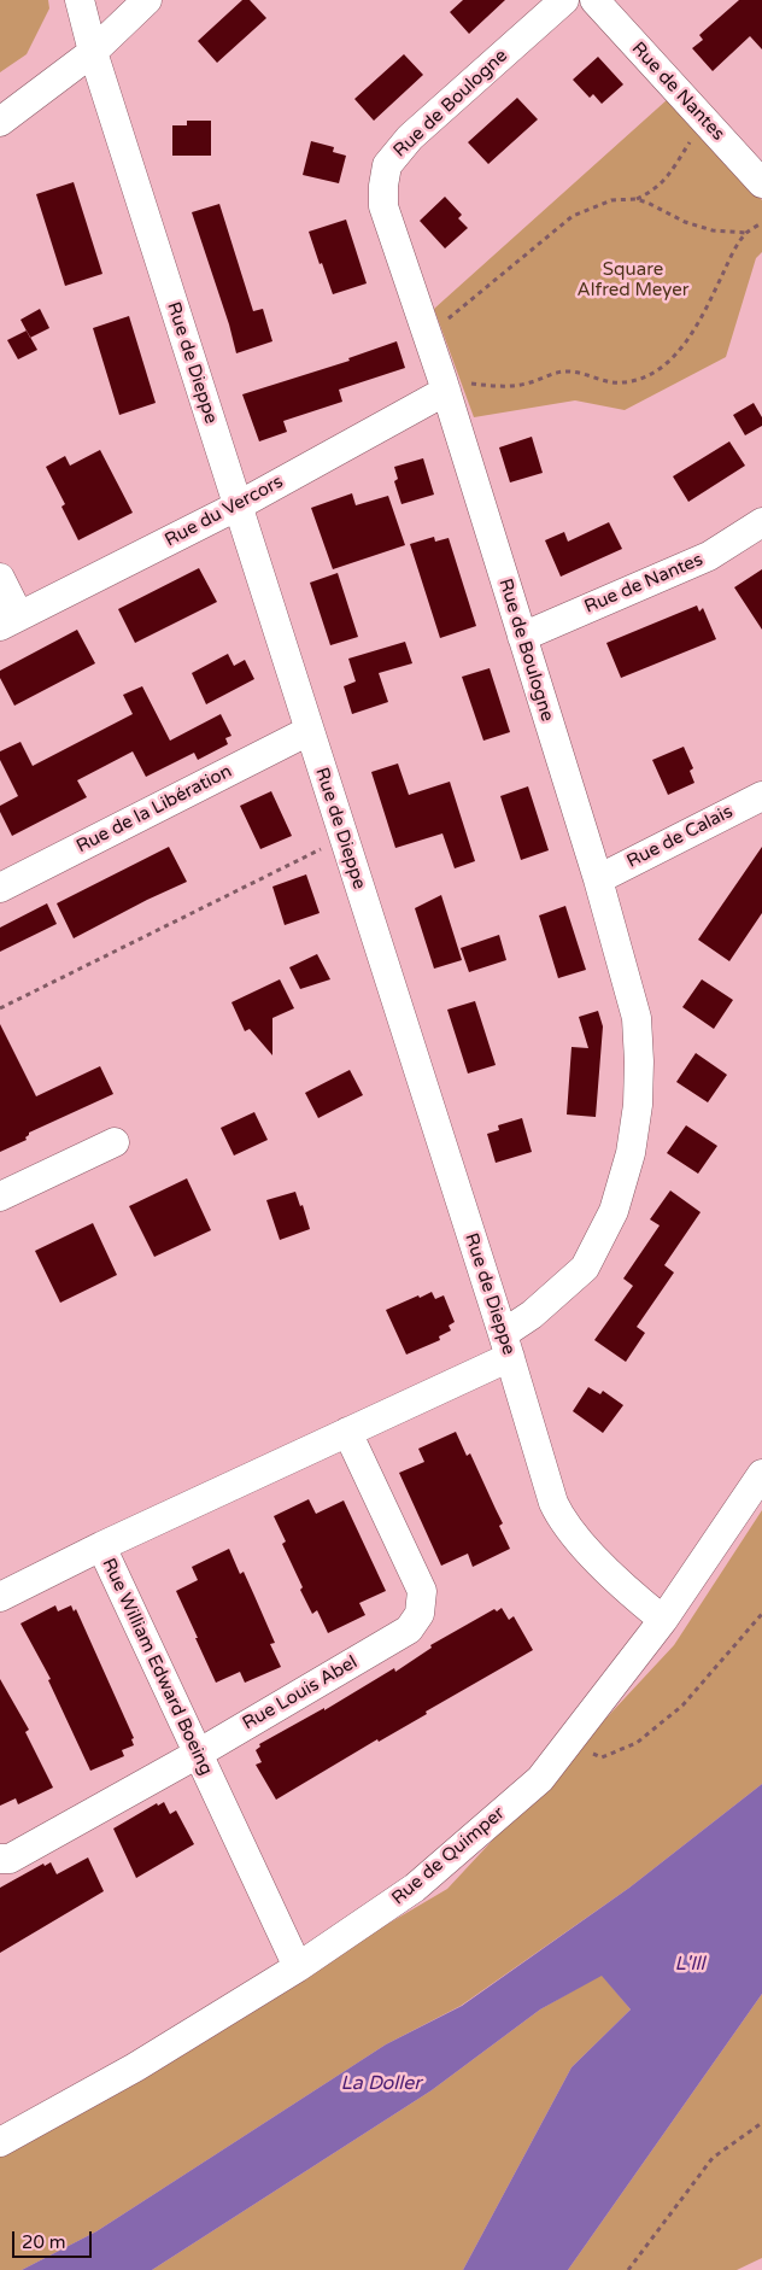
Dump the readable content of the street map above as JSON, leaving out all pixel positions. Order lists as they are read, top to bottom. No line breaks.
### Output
{"streets":{"street":["Rue de Nantes","Rue de Boulogne","Rue de Dieppe","Rue du Vercors","Rue de la Libération","Rue de Calais","Rue William Edward Boeing","Rue Louis Abel","Rue de Quimper"]},"crossings":[["Rue de Nantes","Rue de Boulogne"],["Rue de Boulogne","Rue de Dieppe"],["Rue de Boulogne","Rue du Vercors"],["Rue de Boulogne","Rue de Calais"],["Rue de Boulogne","Rue William Edward Boeing"],["Rue de Dieppe","Rue du Vercors"],["Rue de Dieppe","Rue de la Libération"],["Rue de Dieppe","Rue William Edward Boeing"],["Rue de Dieppe","Rue de Quimper"],["Rue William Edward Boeing","Rue Louis Abel"],["Rue William Edward Boeing","Rue de Quimper"]],"water":["L'Ill","La Doller"],"parks":["Square Alfred Meyer"],"scale_bar":"20 m"}
